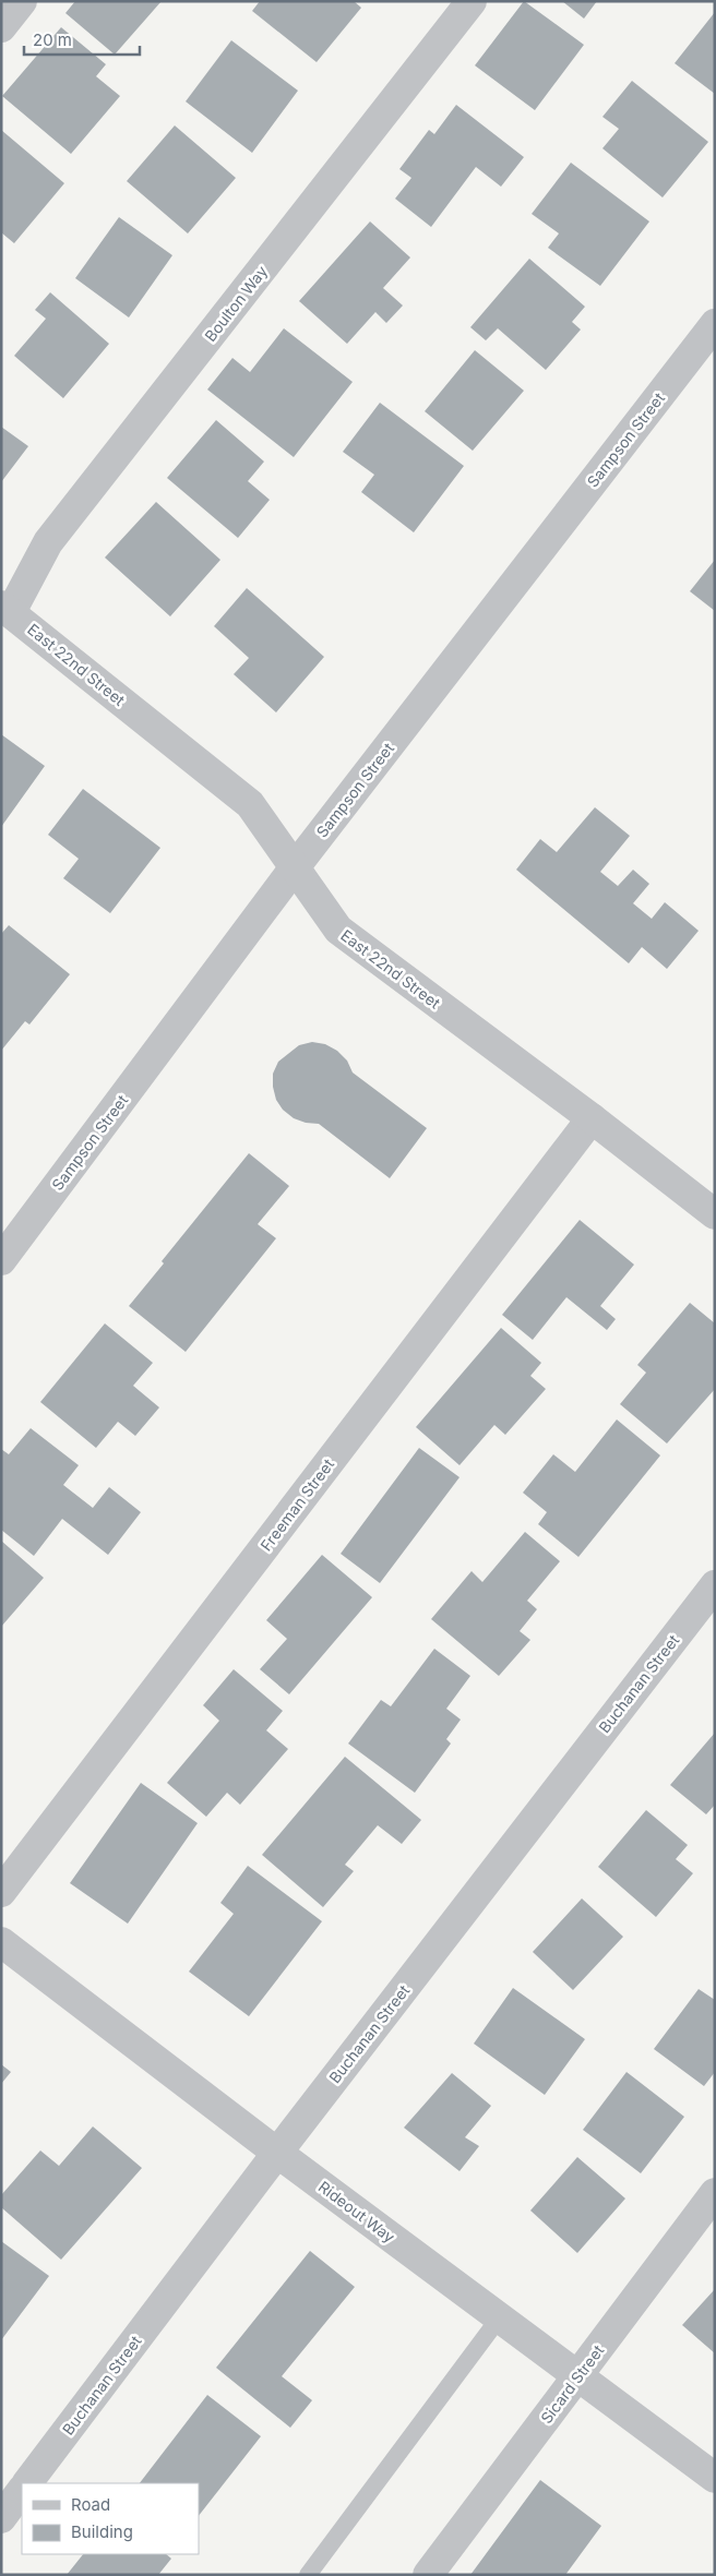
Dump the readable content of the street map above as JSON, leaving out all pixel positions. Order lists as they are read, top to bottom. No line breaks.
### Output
{"streets":{"street":["Boulton Way","Sampson Street","East 22nd Street","Freeman Street","Buchanan Street","Rideout Way","Sicard Street"]},"crossings":[["Boulton Way","East 22nd Street"],["Sampson Street","East 22nd Street"],["East 22nd Street","Freeman Street"],["Buchanan Street","Rideout Way"],["Rideout Way","Sicard Street"]],"legend":["Road","Building"],"scale_bar":"20 m"}
